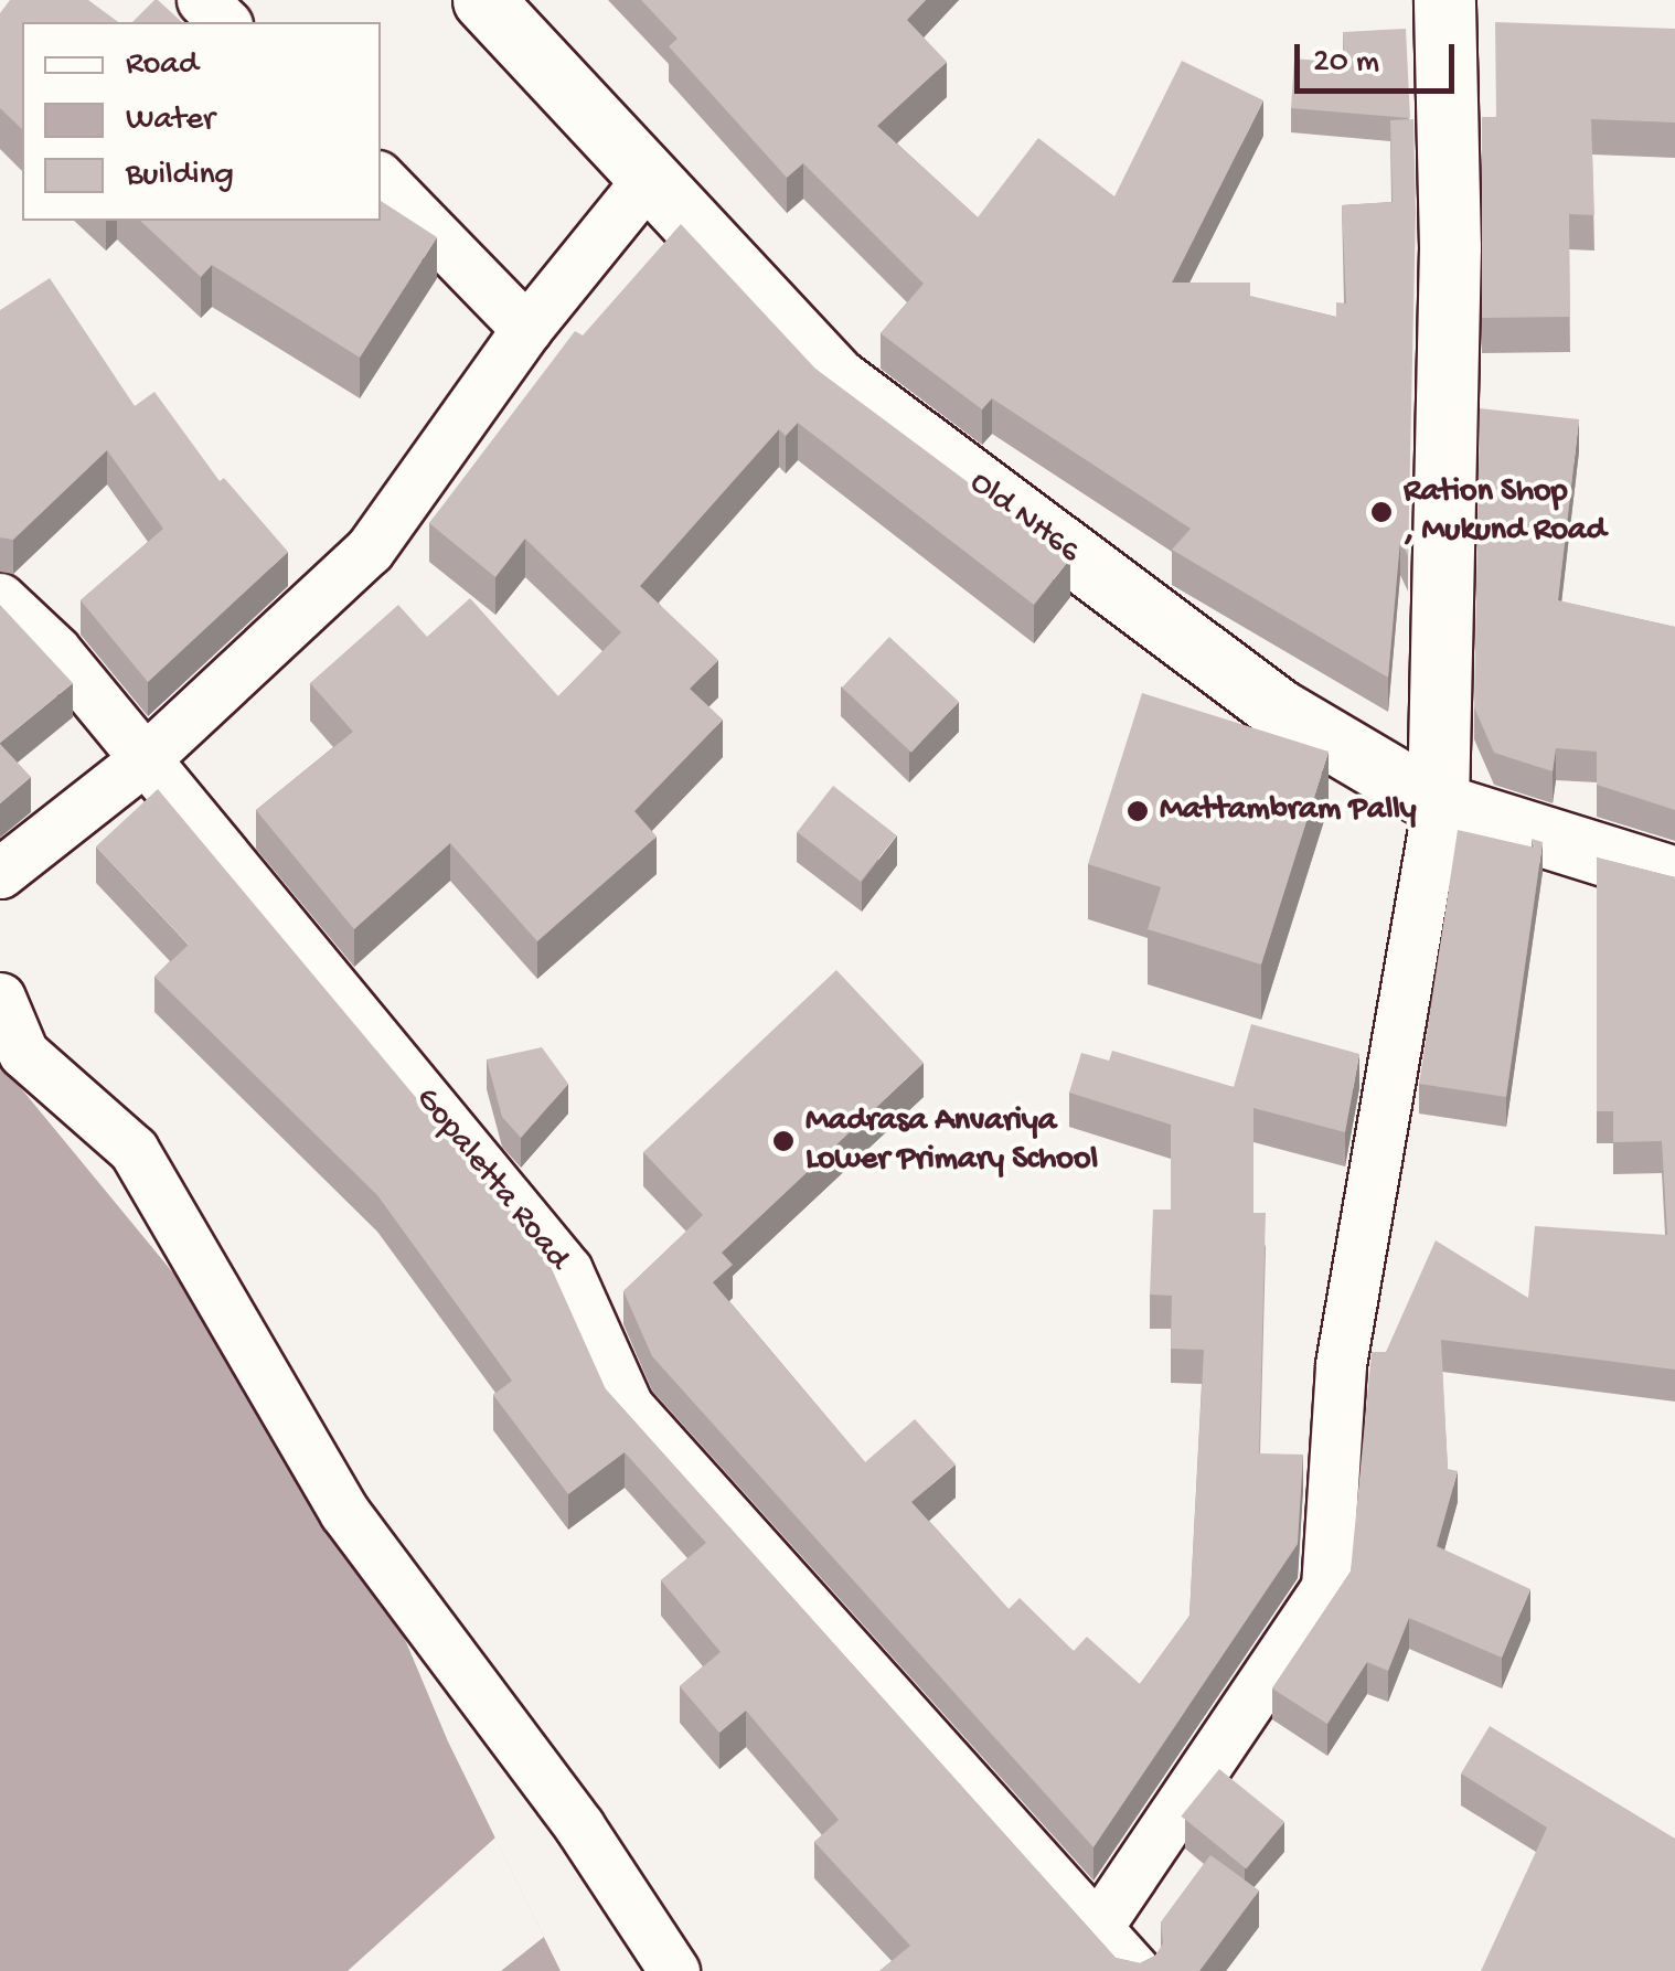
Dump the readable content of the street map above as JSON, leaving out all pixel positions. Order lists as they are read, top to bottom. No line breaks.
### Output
{"streets":{"main road":["Old NH66"],"street":["Gopaletta Road"]},"places":["Ration Shop , Mukund Road","Mattambram Pally","Madrasa Anvariya Lower Primary School"],"legend":["Road","Water","Building"],"scale_bar":"20 m"}
